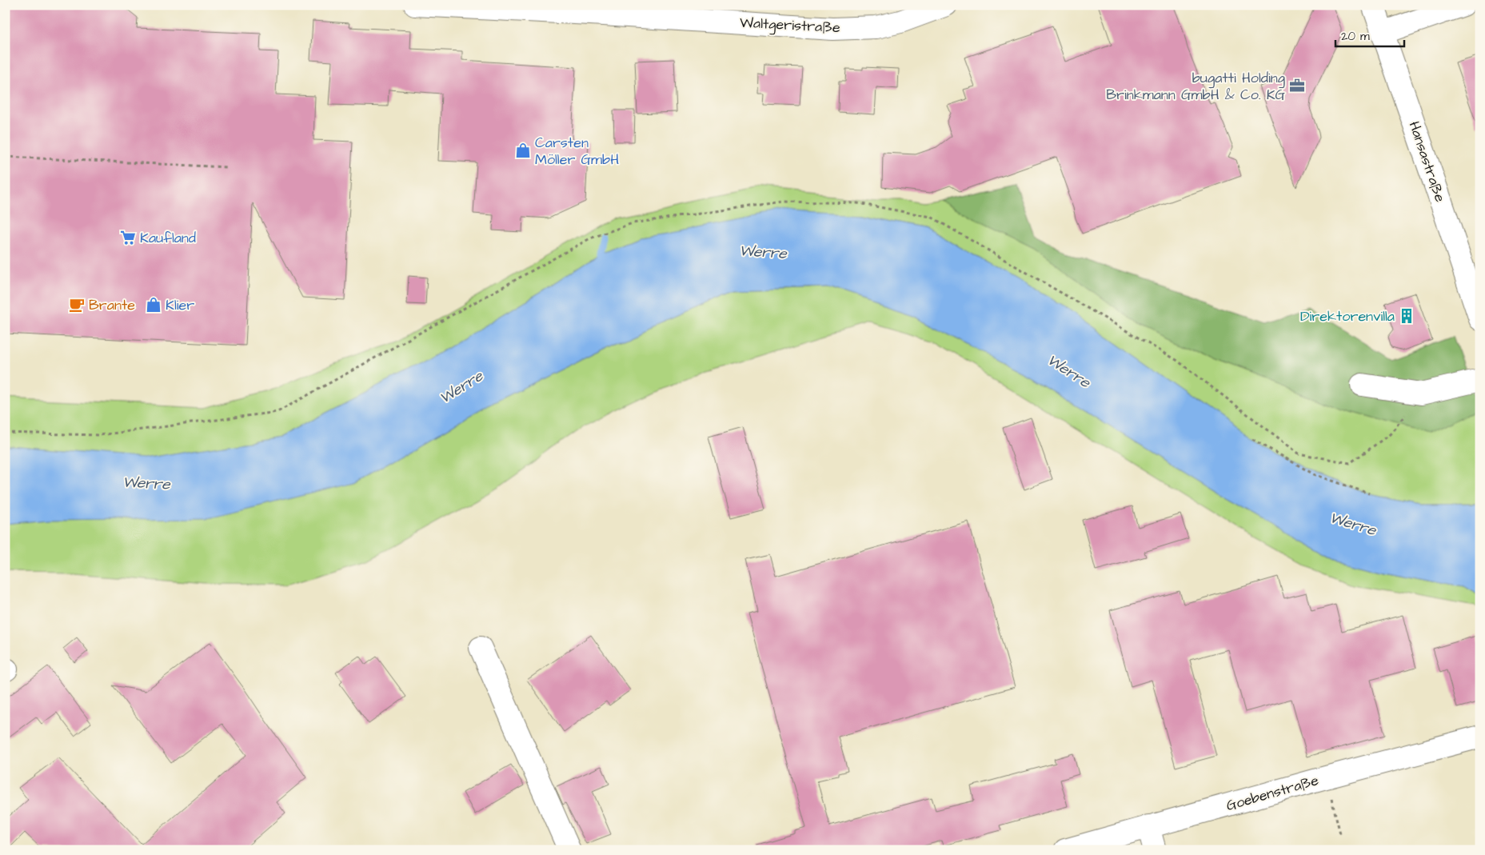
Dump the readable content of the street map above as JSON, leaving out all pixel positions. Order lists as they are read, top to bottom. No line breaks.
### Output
{"streets":{"street":["Waltgeristraße","Hansastraße","Goebenstraße"]},"water":["Werre"],"places":{"office":["bugatti Holding Brinkmann GmbH & Co. KG"],"shop":["Carsten Möller GmbH","Klier"],"supermarket":["Kaufland"],"cafe":["Brante"],"building":["Direktorenvilla"]},"scale_bar":"20 m"}
